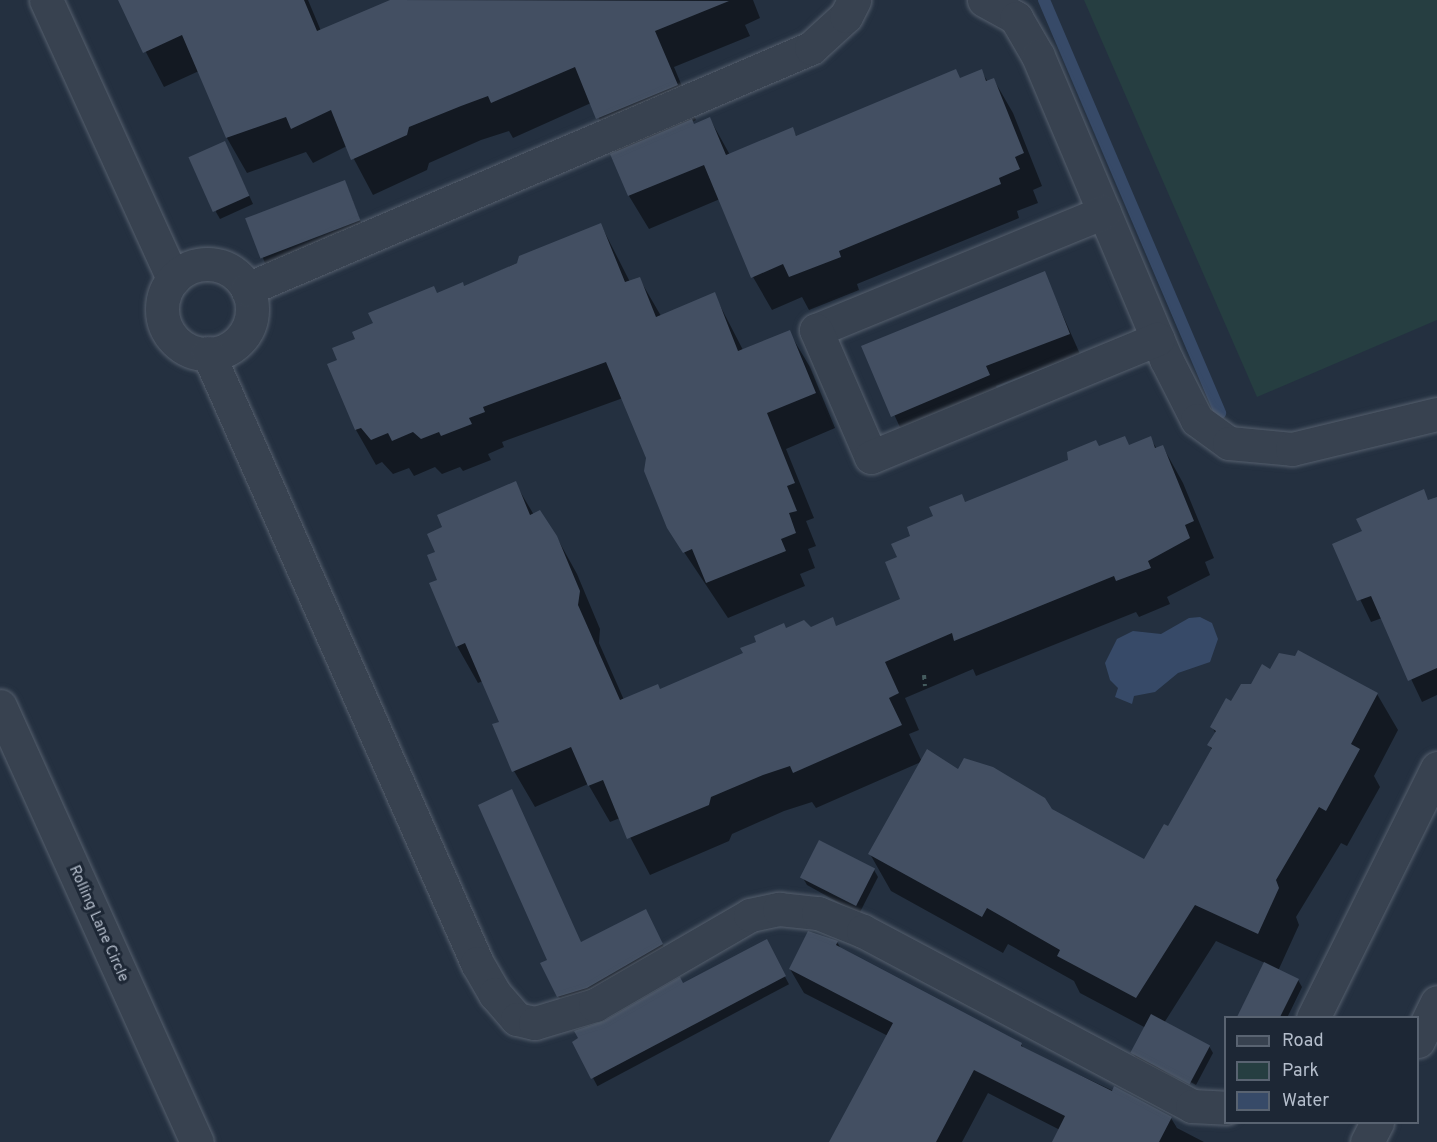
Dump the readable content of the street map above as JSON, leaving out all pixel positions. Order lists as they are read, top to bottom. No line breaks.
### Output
{"streets":{"street":["Rolling Lane Circle"]},"legend":["Road","Park","Water"]}
